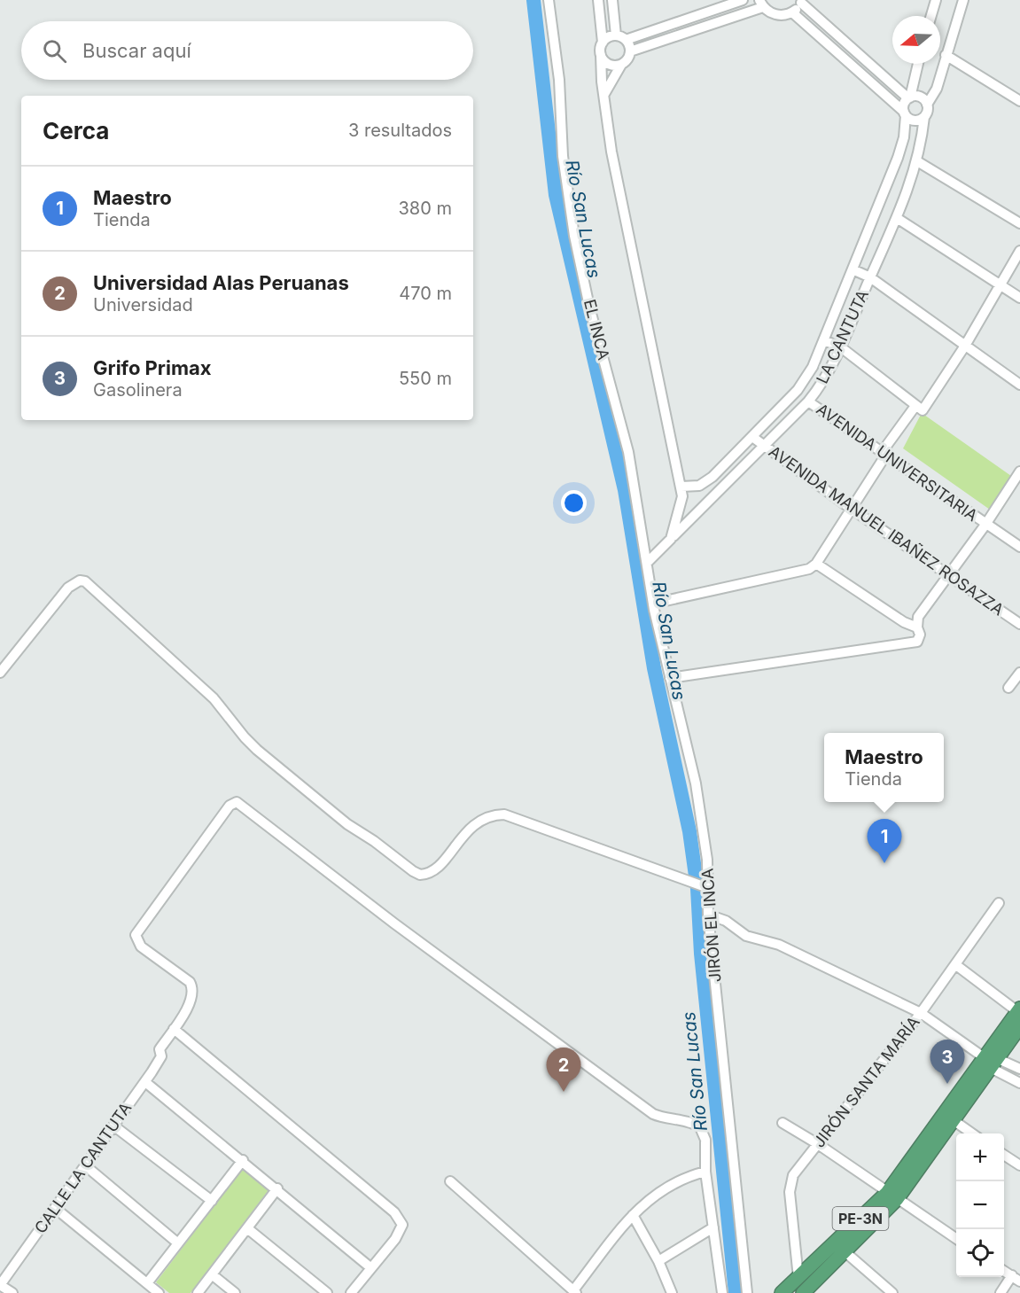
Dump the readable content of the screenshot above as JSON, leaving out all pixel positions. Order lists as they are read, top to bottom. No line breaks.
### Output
{"streets":{"highway":["PE-3N"],"street":["EL INCA","LA CANTUTA","AVENIDA UNIVERSITARIA","AVENIDA MANUEL IBAÑEZ ROSAZZA","JIRÓN EL INCA","JIRÓN SANTA MARÍA","CALLE LA CANTUTA"]},"crossings":[["EL INCA","LA CANTUTA"],["EL INCA","JIRÓN EL INCA"],["LA CANTUTA","AVENIDA UNIVERSITARIA"],["LA CANTUTA","AVENIDA MANUEL IBAÑEZ ROSAZZA"],["LA CANTUTA","JIRÓN EL INCA"],["JIRÓN SANTA MARÍA","PE-3N"]],"water":["Río San Lucas"],"north":"left","page":{"search":"Buscar aquí","heading":["Cerca","3 resultados"],"list":[{"mark":"1","name":"Maestro","note":"Tienda","value":"380 m"},{"mark":"2","name":"Universidad Alas Peruanas","note":"Universidad","value":"470 m"},{"mark":"3","name":"Grifo Primax","note":"Gasolinera","value":"550 m"}],"popup":["Maestro","Tienda"],"pins":["1","3","2"],"map_buttons":["+","−"]}}
